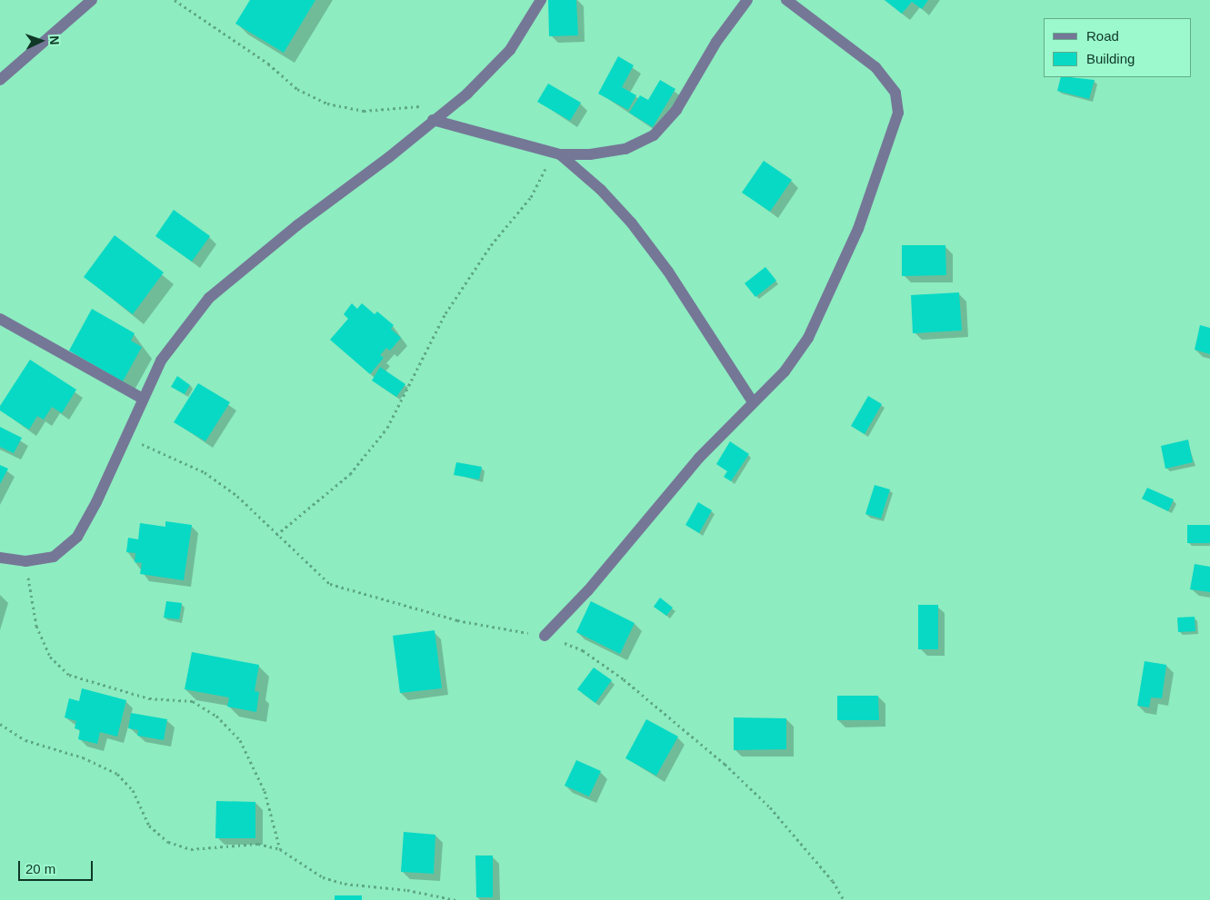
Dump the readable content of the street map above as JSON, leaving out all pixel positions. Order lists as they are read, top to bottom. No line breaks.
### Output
{"legend":["Road","Building"],"scale_bar":"20 m","north":"right"}
